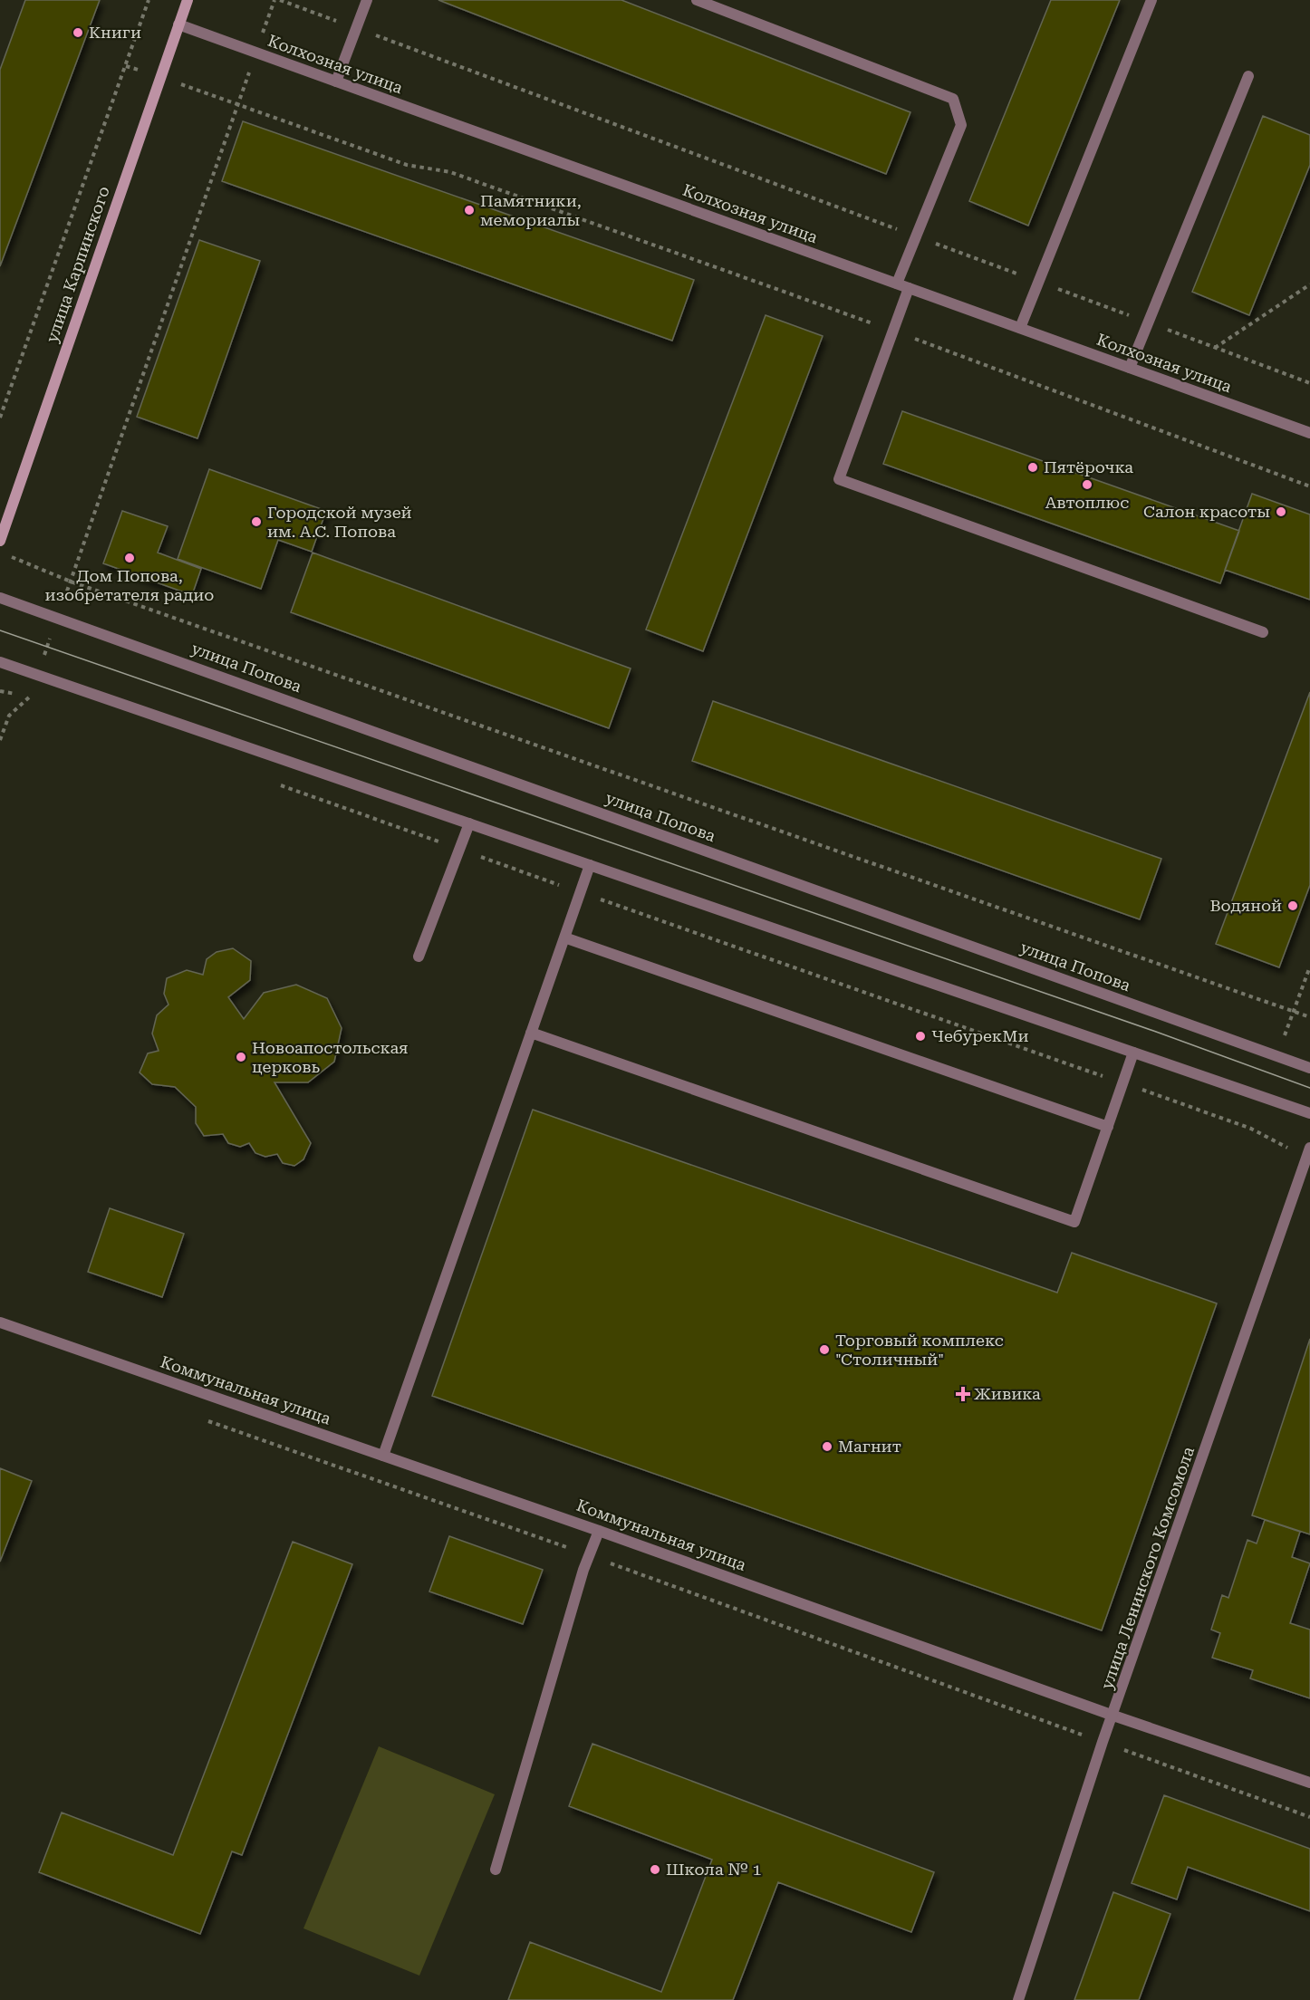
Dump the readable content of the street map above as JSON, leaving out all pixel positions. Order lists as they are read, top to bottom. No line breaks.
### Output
{"streets":{"main road":["улица Карпинского"],"street":["Колхозная улица","улица Попова","Коммунальная улица","улица Ленинского Комсомола"]},"crossings":[["Колхозная улица","улица Карпинского"],["Коммунальная улица","улица Ленинского Комсомола"]],"places":{"other":["Книги","Памятники, мемориалы","Пятёрочка","Автоплюс","Салон красоты","Городской музей им. А.С. Попова","Дом Попова, изобретателя радио","Водяной","ЧебурекМи","Новоапостольская церковь","Торговый комплекс \"Столичный\"","Магнит","Школа № 1"],"health":["Живика"]}}
